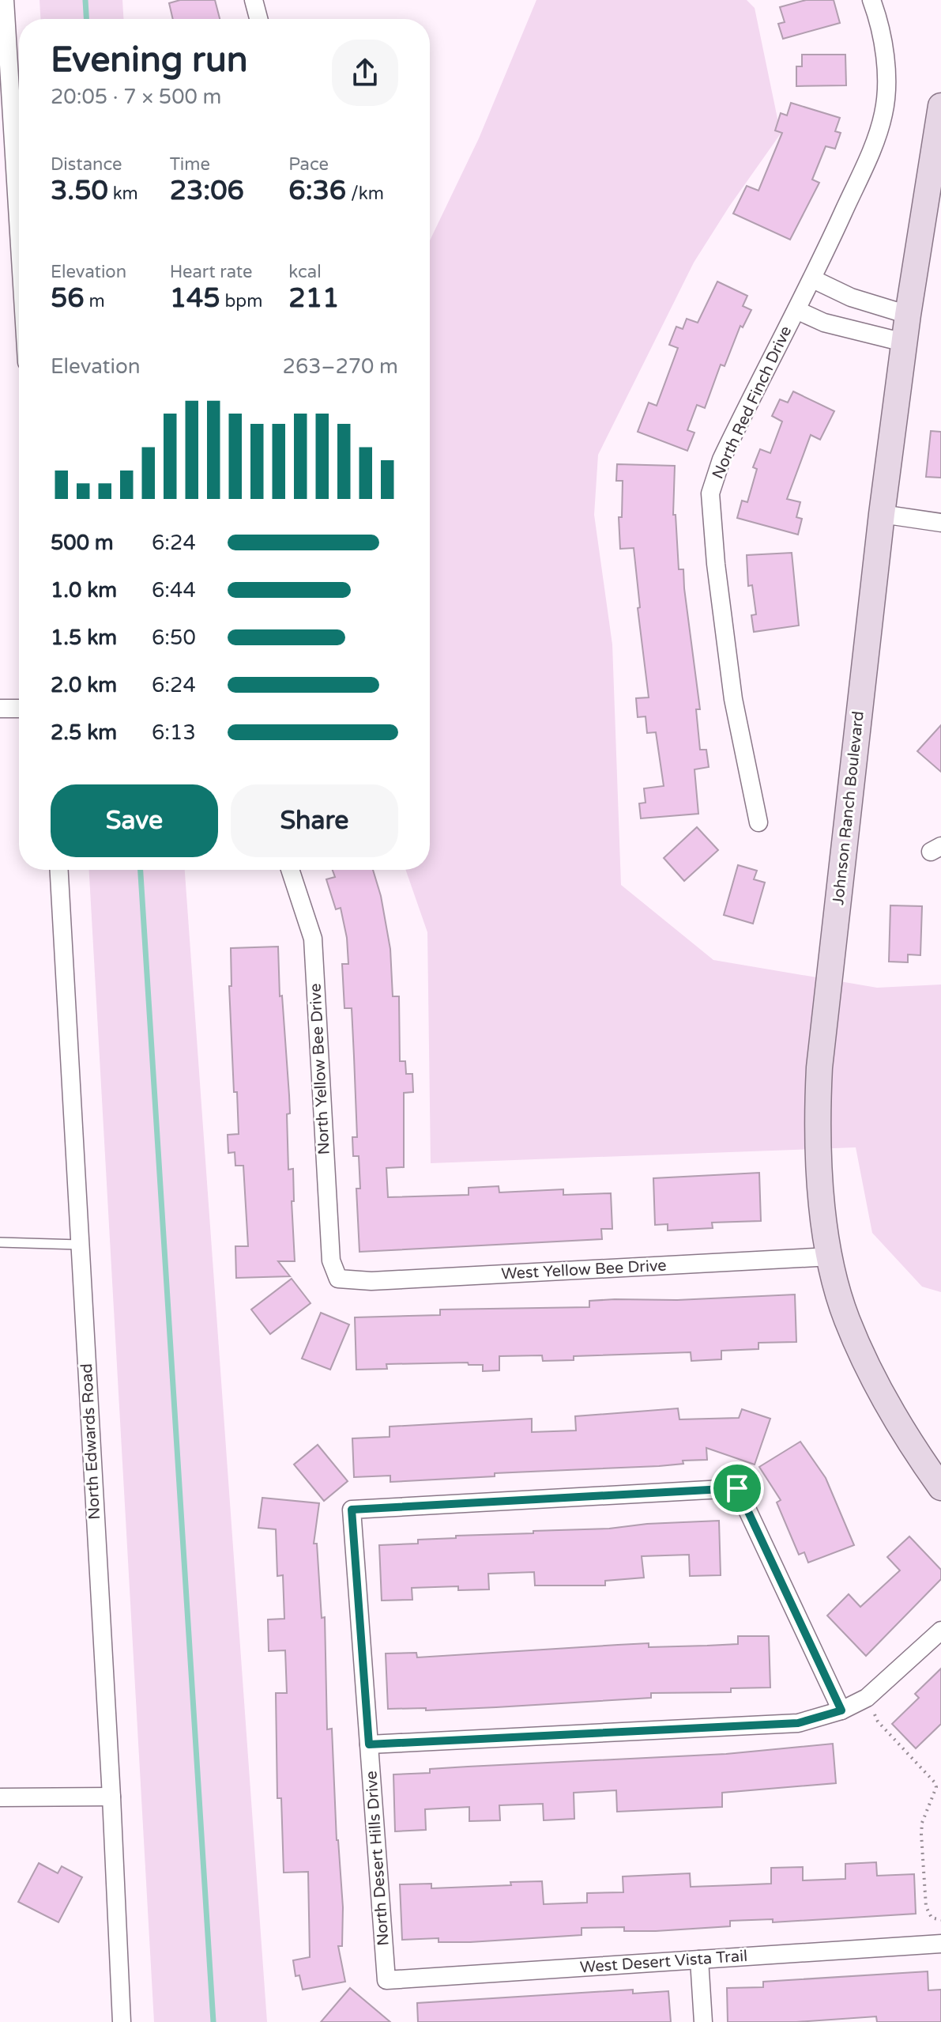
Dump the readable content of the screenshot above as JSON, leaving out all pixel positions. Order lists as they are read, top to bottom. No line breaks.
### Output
{"streets":{"street":["North Red Finch Drive","Johnson Ranch Boulevard","North Yellow Bee Drive","West Yellow Bee Drive","North Edwards Road","North Desert Hills Drive","West Desert Vista Trail"]},"crossings":[["Johnson Ranch Boulevard","West Yellow Bee Drive"],["North Yellow Bee Drive","West Yellow Bee Drive"],["North Desert Hills Drive","West Desert Vista Trail"]],"page":{"heading":["Evening run","20:05 · 7 × 500 m"],"stats":[["Distance","3.50 km"],["Time","23:06"],["Pace","6:36 /km"],["Elevation","56 m"],["Heart rate","145 bpm"],["kcal","211"]],"chart":["Elevation","263–270 m"],"list":[{"name":"500 m","note":"6:24"},{"name":"1.0 km","note":"6:44"},{"name":"1.5 km","note":"6:50"},{"name":"2.0 km","note":"6:24"},{"name":"2.5 km","note":"6:13"}],"buttons":["Save","Share"]}}
